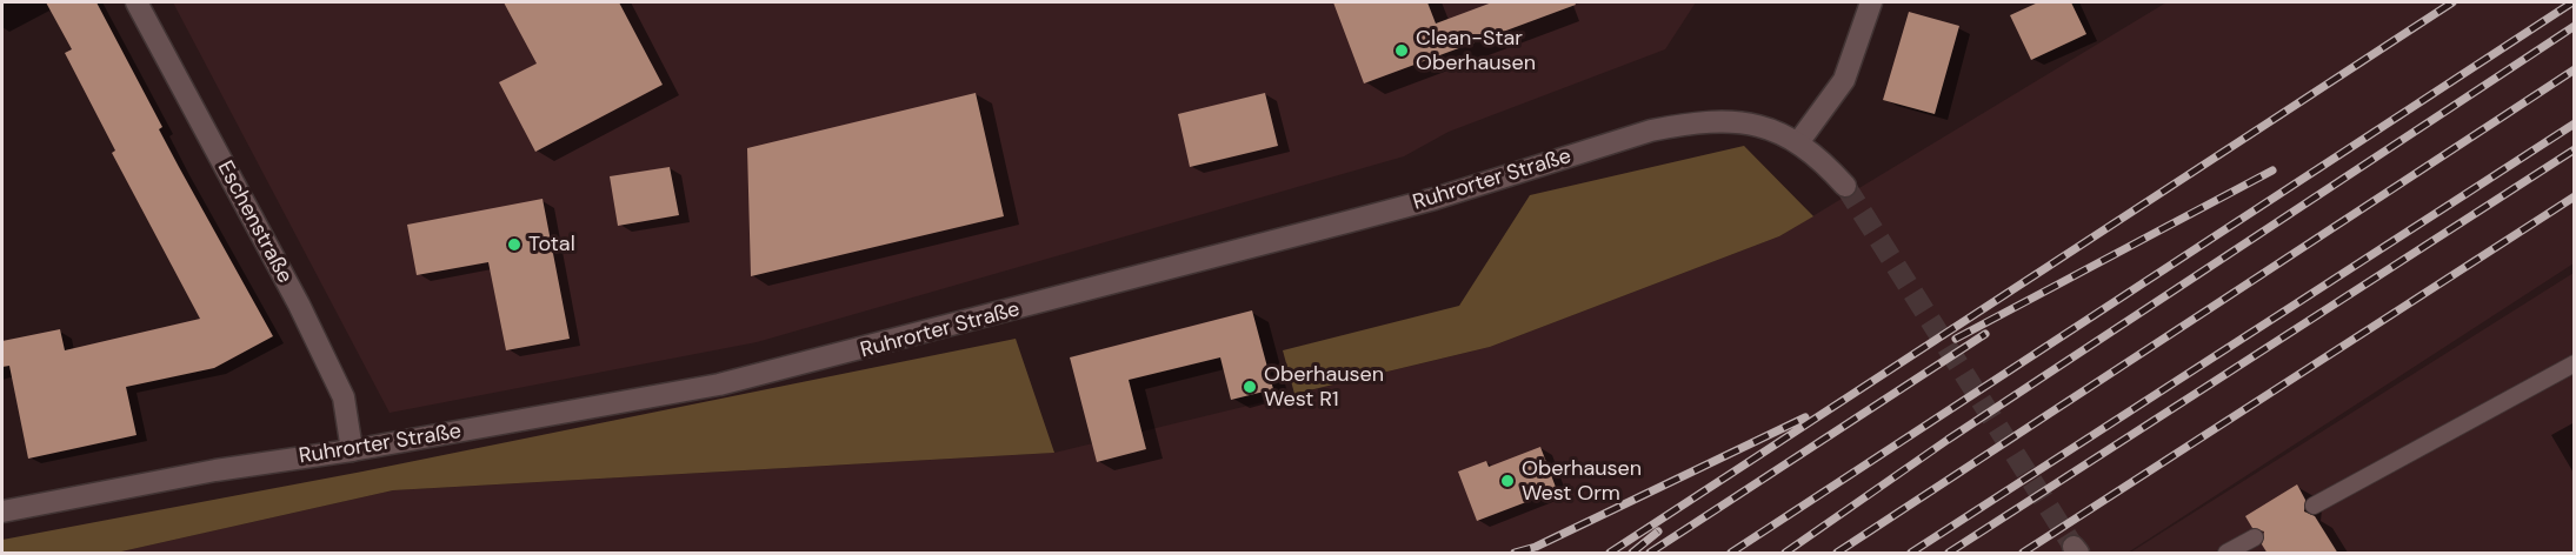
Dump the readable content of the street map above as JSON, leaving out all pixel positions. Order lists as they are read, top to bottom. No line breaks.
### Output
{"streets":{"main road":["Ruhrorter Straße","Eschenstraße"]},"crossings":[["Ruhrorter Straße","Eschenstraße"]],"places":["Clean-Star Oberhausen","Total","Oberhausen West R1","Oberhausen West Orm"]}
